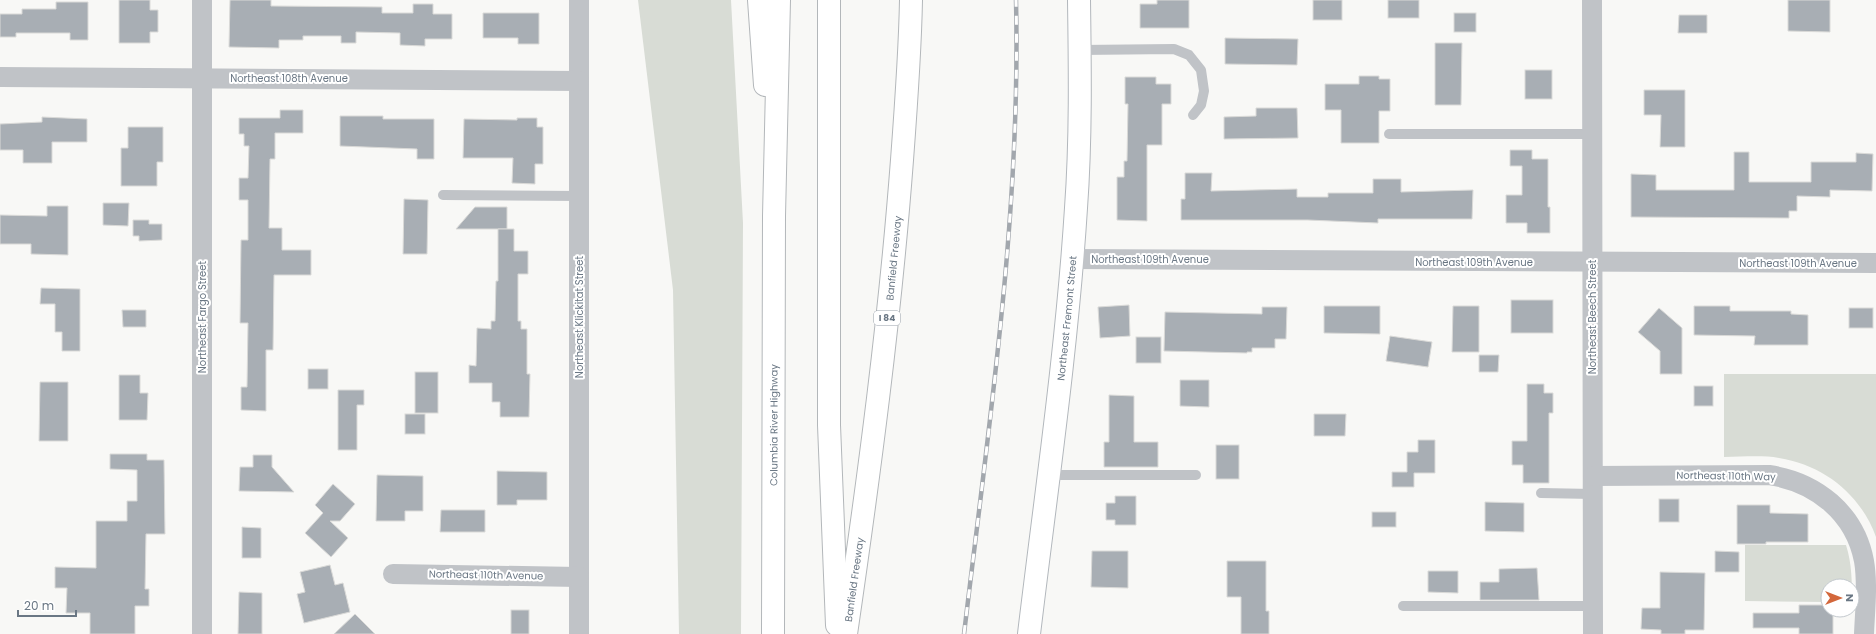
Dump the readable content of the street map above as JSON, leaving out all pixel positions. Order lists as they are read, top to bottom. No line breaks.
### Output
{"streets":{"main road":["Banfield Freeway","I 84","Northeast Fremont Street","Columbia River Highway"],"street":["Northeast 108th Avenue","Northeast 109th Avenue","Northeast Fargo Street","Northeast Klickitat Street","Northeast Beech Street","Northeast 110th Way","Northeast 110th Avenue"]},"crossings":[["Northeast 108th Avenue","Northeast Fargo Street"],["Northeast 108th Avenue","Northeast Klickitat Street"],["Northeast 109th Avenue","Northeast Beech Street"],["Northeast 109th Avenue","Northeast Fremont Street"],["Northeast Klickitat Street","Northeast 110th Avenue"],["Northeast Beech Street","Northeast 110th Way"]],"scale_bar":"20 m","north":"right"}
